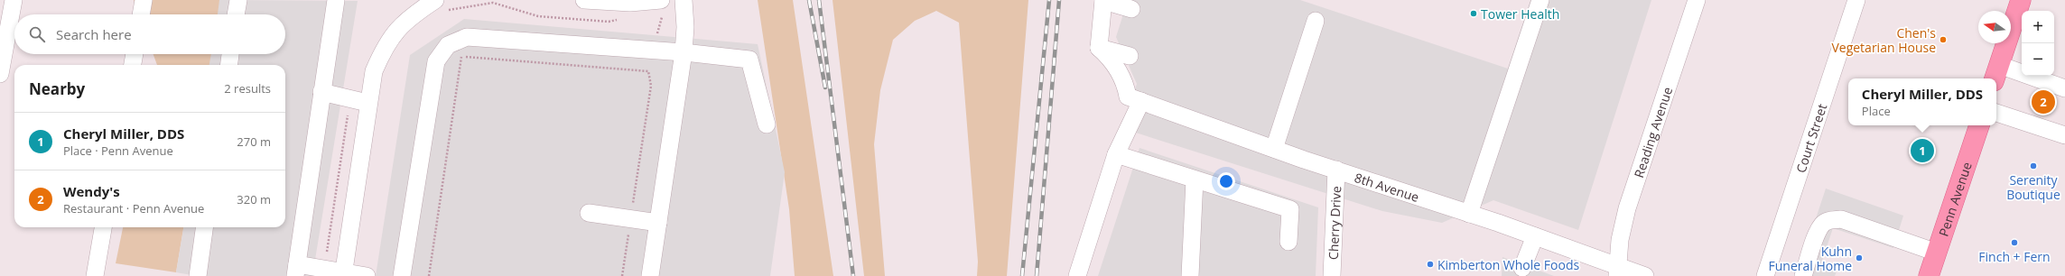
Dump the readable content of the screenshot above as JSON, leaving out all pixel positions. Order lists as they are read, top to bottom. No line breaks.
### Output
{"streets":{"main road":["Penn Avenue"],"street":["Reading Avenue","Court Street","8th Avenue","Cherry Drive"]},"crossings":[["Reading Avenue","8th Avenue"],["8th Avenue","Cherry Drive"]],"places":["Tower Health","Chen's Vegetarian House","Serenity Boutique","Finch + Fern","Kuhn Funeral Home","Kimberton Whole Foods"],"north":"left","page":{"map_buttons":["+","−"],"search":"Search here","heading":["Nearby","2 results"],"popup":["Cheryl Miller, DDS","Place"],"pins":["2","1"],"list":[{"mark":"1","name":"Cheryl Miller, DDS","note":"Place · Penn Avenue","value":"270 m"},{"mark":"2","name":"Wendy's","note":"Restaurant · Penn Avenue","value":"320 m"}]}}
